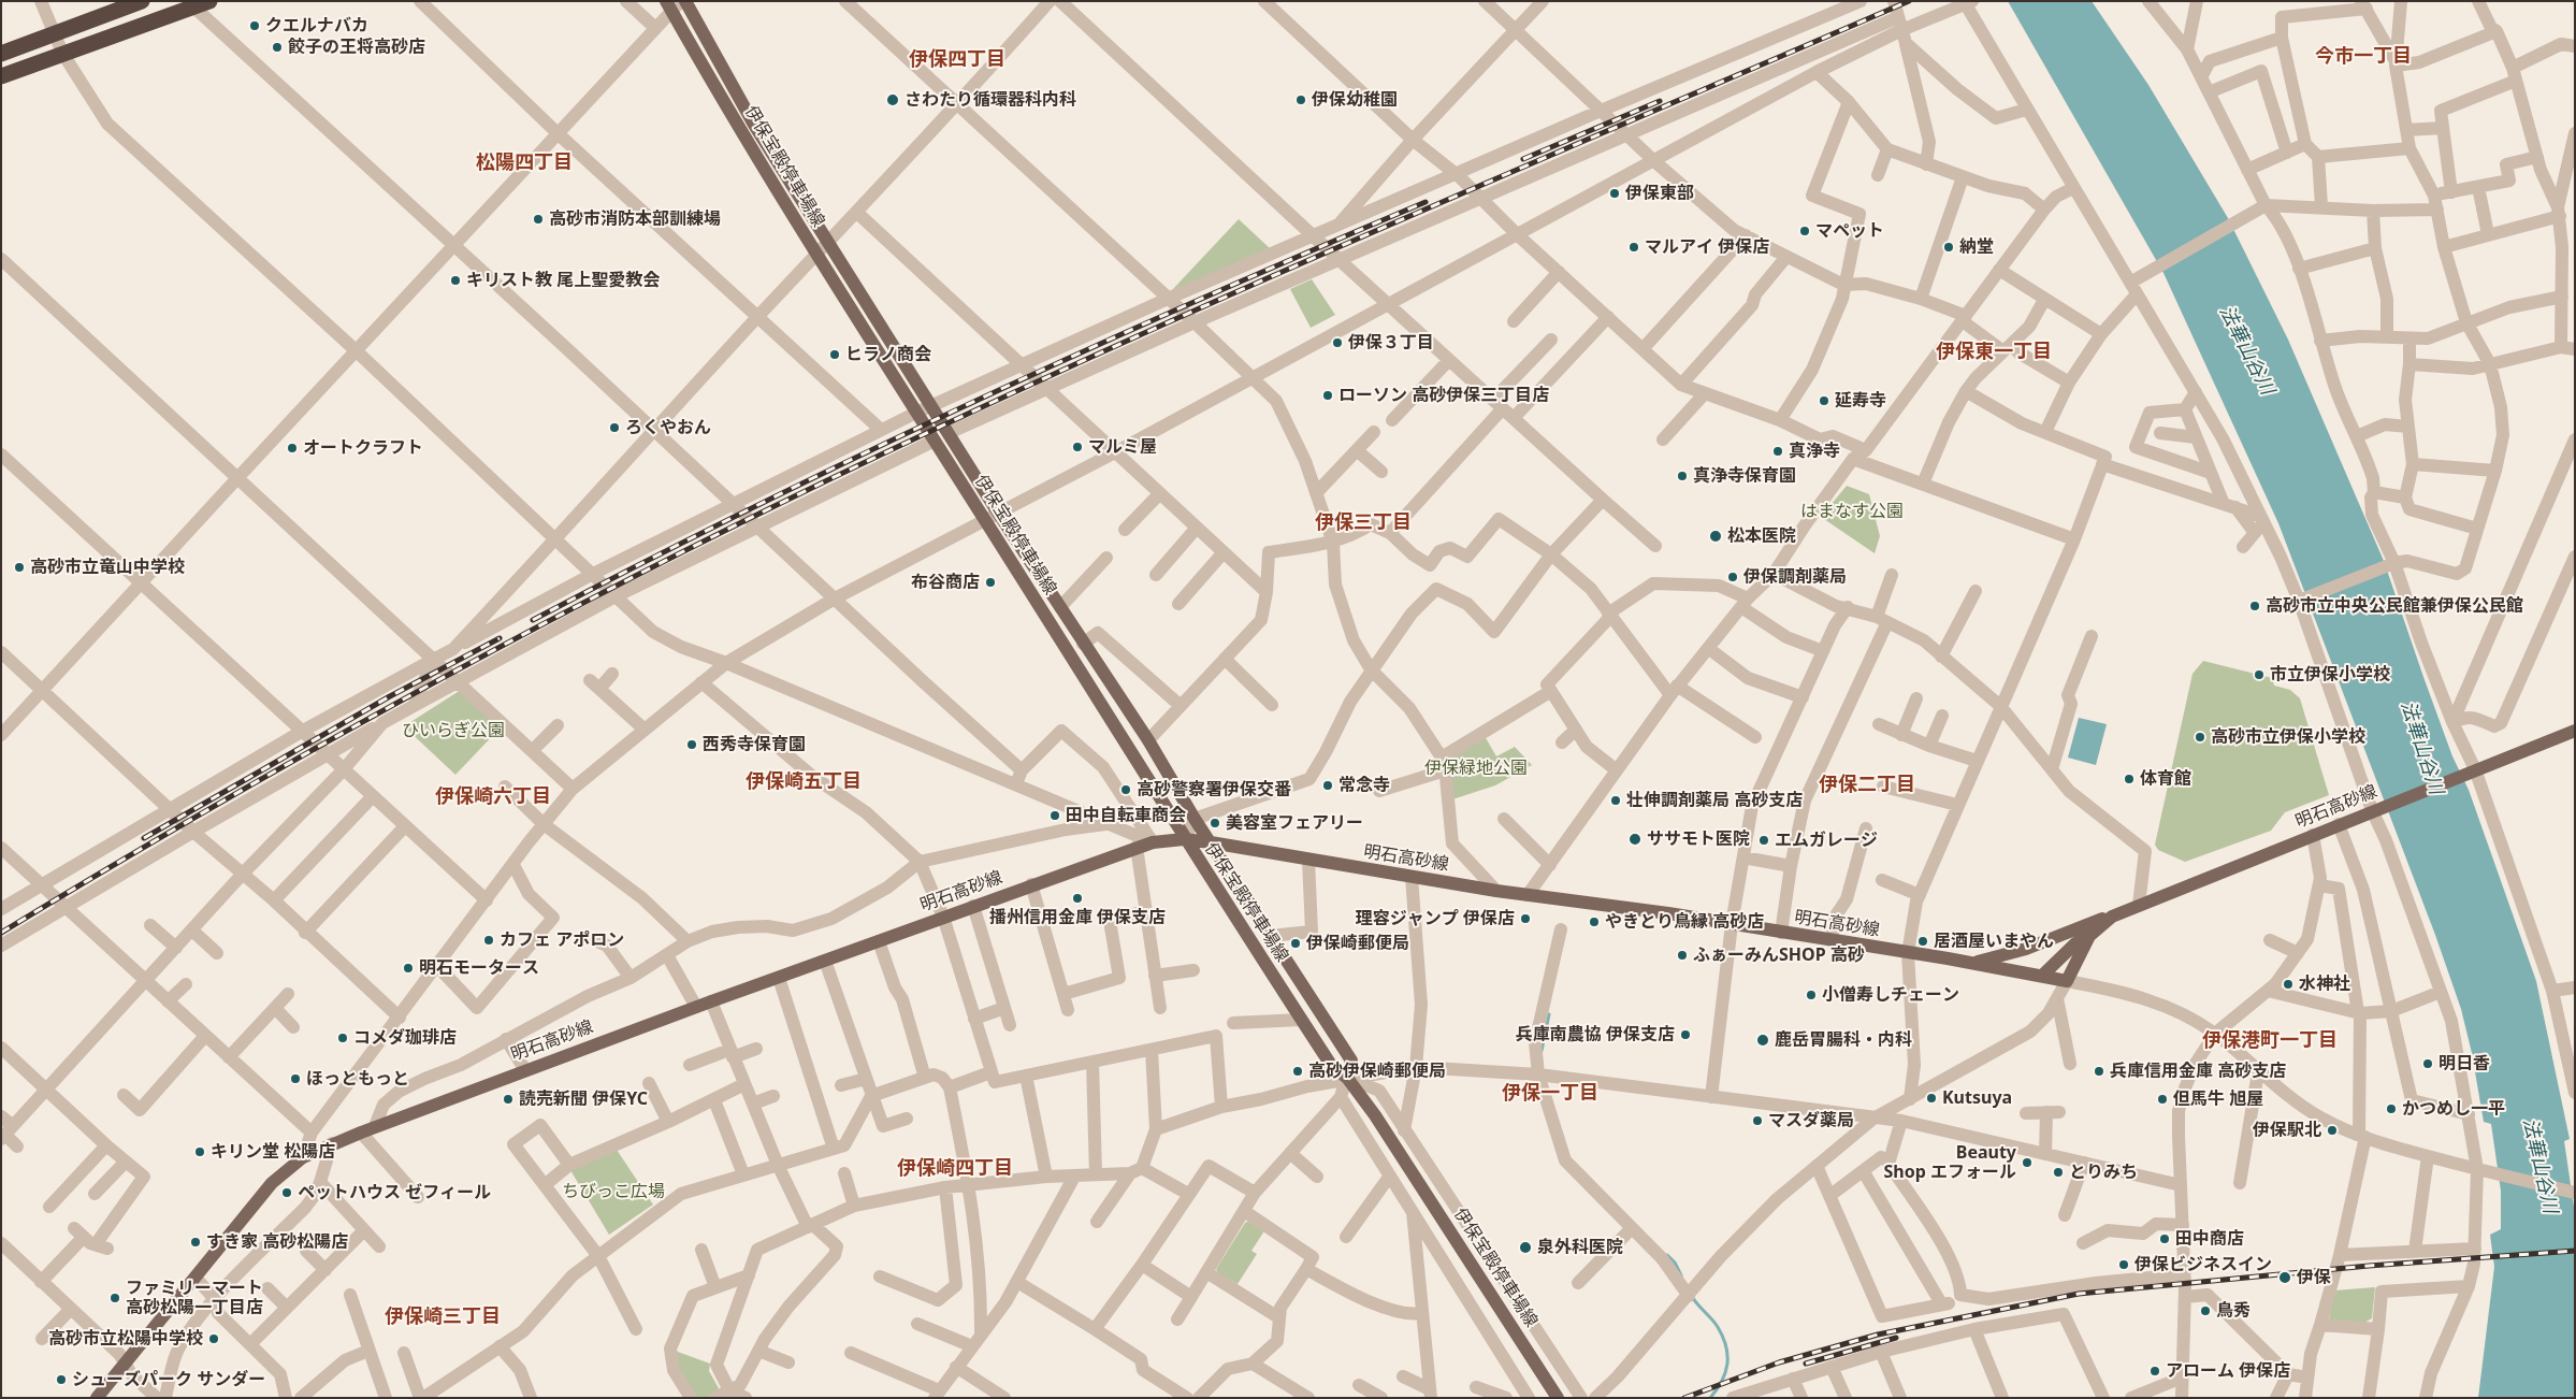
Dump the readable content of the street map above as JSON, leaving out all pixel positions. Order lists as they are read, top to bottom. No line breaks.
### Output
{"streets":{"main road":["伊保宝殿停車場線","明石高砂線"]},"crossings":[["伊保宝殿停車場線","明石高砂線"]],"districts":["今市一丁目","伊保四丁目","松陽四丁目","伊保東一丁目","伊保三丁目","伊保崎五丁目","伊保二丁目","伊保崎六丁目","伊保港町一丁目","伊保一丁目","伊保崎四丁目","伊保崎三丁目"],"water":["法華山谷川"],"parks":["はまなす公園","ひいらぎ公園","伊保緑地公園","ちびっこ広場"],"places":["クエルナバカ","餃子の王将高砂店","さわたり循環器科内科","伊保幼稚園","伊保東部","高砂市消防本部訓練場","マペット","マルアイ 伊保店","納堂","キリスト教 尾上聖愛教会","伊保３丁目","ヒラノ商会","ローソン 高砂伊保三丁目店","延寿寺","ろくやおん","マルミ屋","オートクラフト","真浄寺","真浄寺保育園","松本医院","高砂市立竜山中学校","伊保調剤薬局","布谷商店","高砂市立中央公民館兼伊保公民館","市立伊保小学校","高砂市立伊保小学校","西秀寺保育園","体育館","常念寺","高砂警察署伊保交番","壮伸調剤薬局 高砂支店","田中自転車商会","美容室フェアリー","ササモト医院","エムガレージ","播州信用金庫 伊保支店","理容ジャンプ 伊保店","やきとり鳥縁 高砂店","カフェ アポロン","居酒屋いまやん","伊保崎郵便局","ふぁーみんSHOP 高砂","明石モータース","水神社","小僧寿しチェーン","兵庫南農協 伊保支店","コメダ珈琲店","鹿岳胃腸科・内科","明日香","高砂伊保崎郵便局","兵庫信用金庫 高砂支店","ほっともっと","Kutsuya","読売新聞 伊保YC","但馬牛 旭屋","かつめし一平","マスダ薬局","伊保駅北","キリン堂 松陽店","Beauty Shop エフォール","とりみち","ペットハウス ゼフィール","田中商店","すき家 高砂松陽店","泉外科医院","伊保ビジネスイン","伊保","ファミリーマート 高砂松陽一丁目店","鳥秀","高砂市立松陽中学校","アローム 伊保店","シューズパーク サンダー"]}
